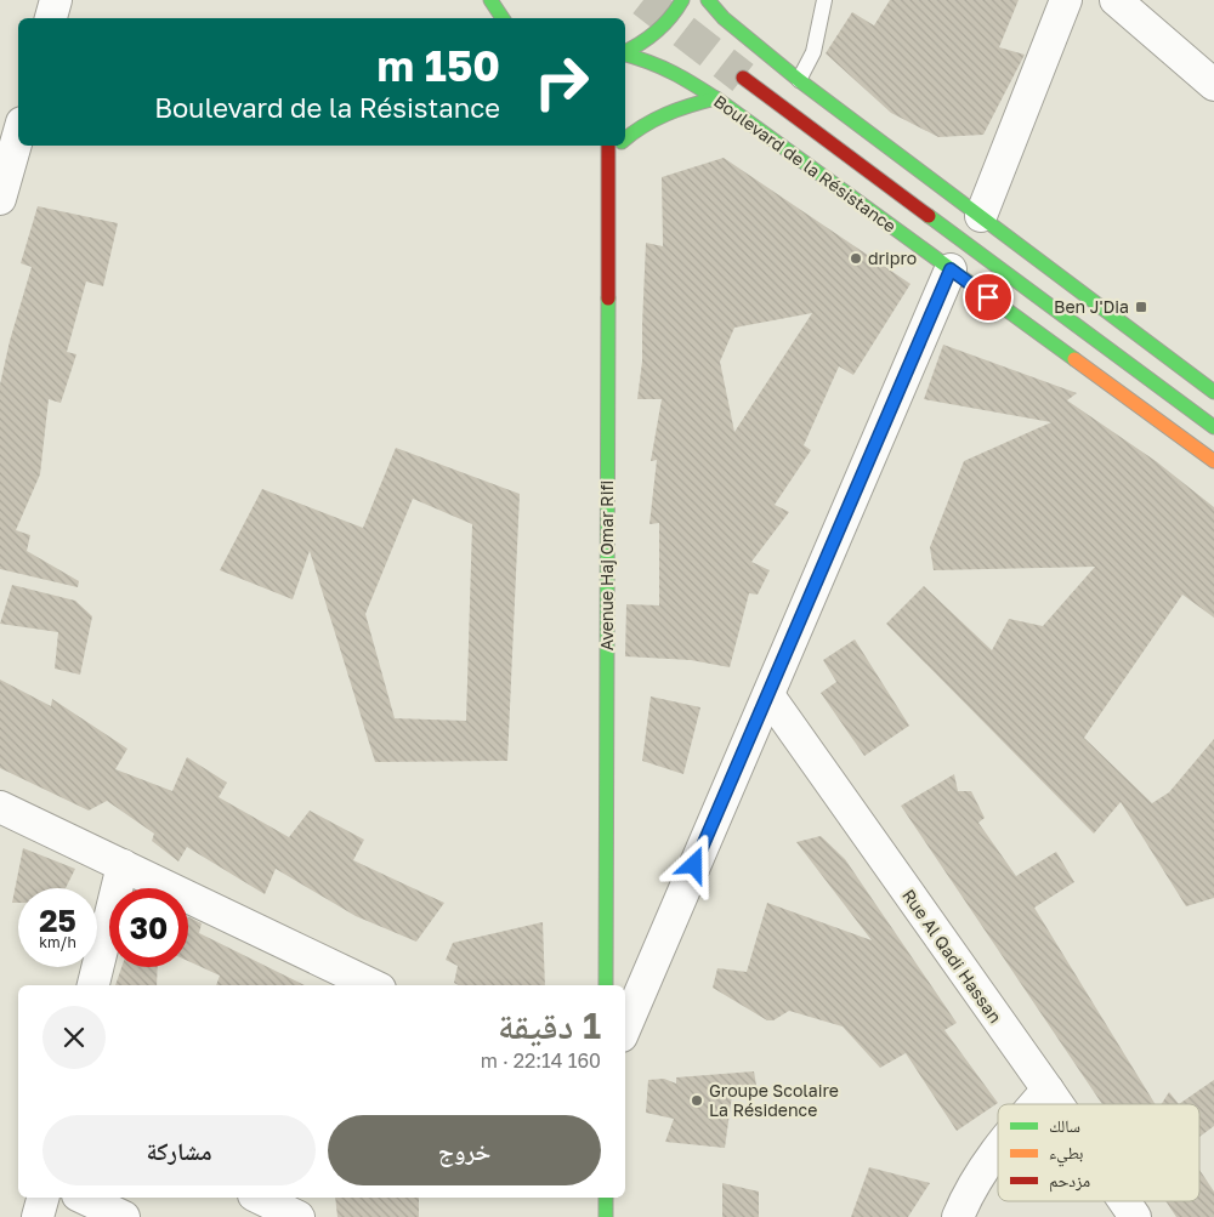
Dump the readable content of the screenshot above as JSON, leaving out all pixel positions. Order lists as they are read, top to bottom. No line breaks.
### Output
{"streets":{"main road":["Boulevard de la Résistance","Avenue Haj Omar Rifi"],"street":["Rue Al Qadi Hassan"]},"places":{"other":["dripro","Groupe Scolaire La Résidence"],"transit":["Ben J'Dia"]},"legend":["سالك","بطيء","مزدحم"],"page":{"turn":["150 m","Boulevard de la Résistance"],"speed":"25 km/h","limit":"30","heading":["1 دقيقة","160 m · 22:14"],"buttons":["خروج","مشاركة"]}}
